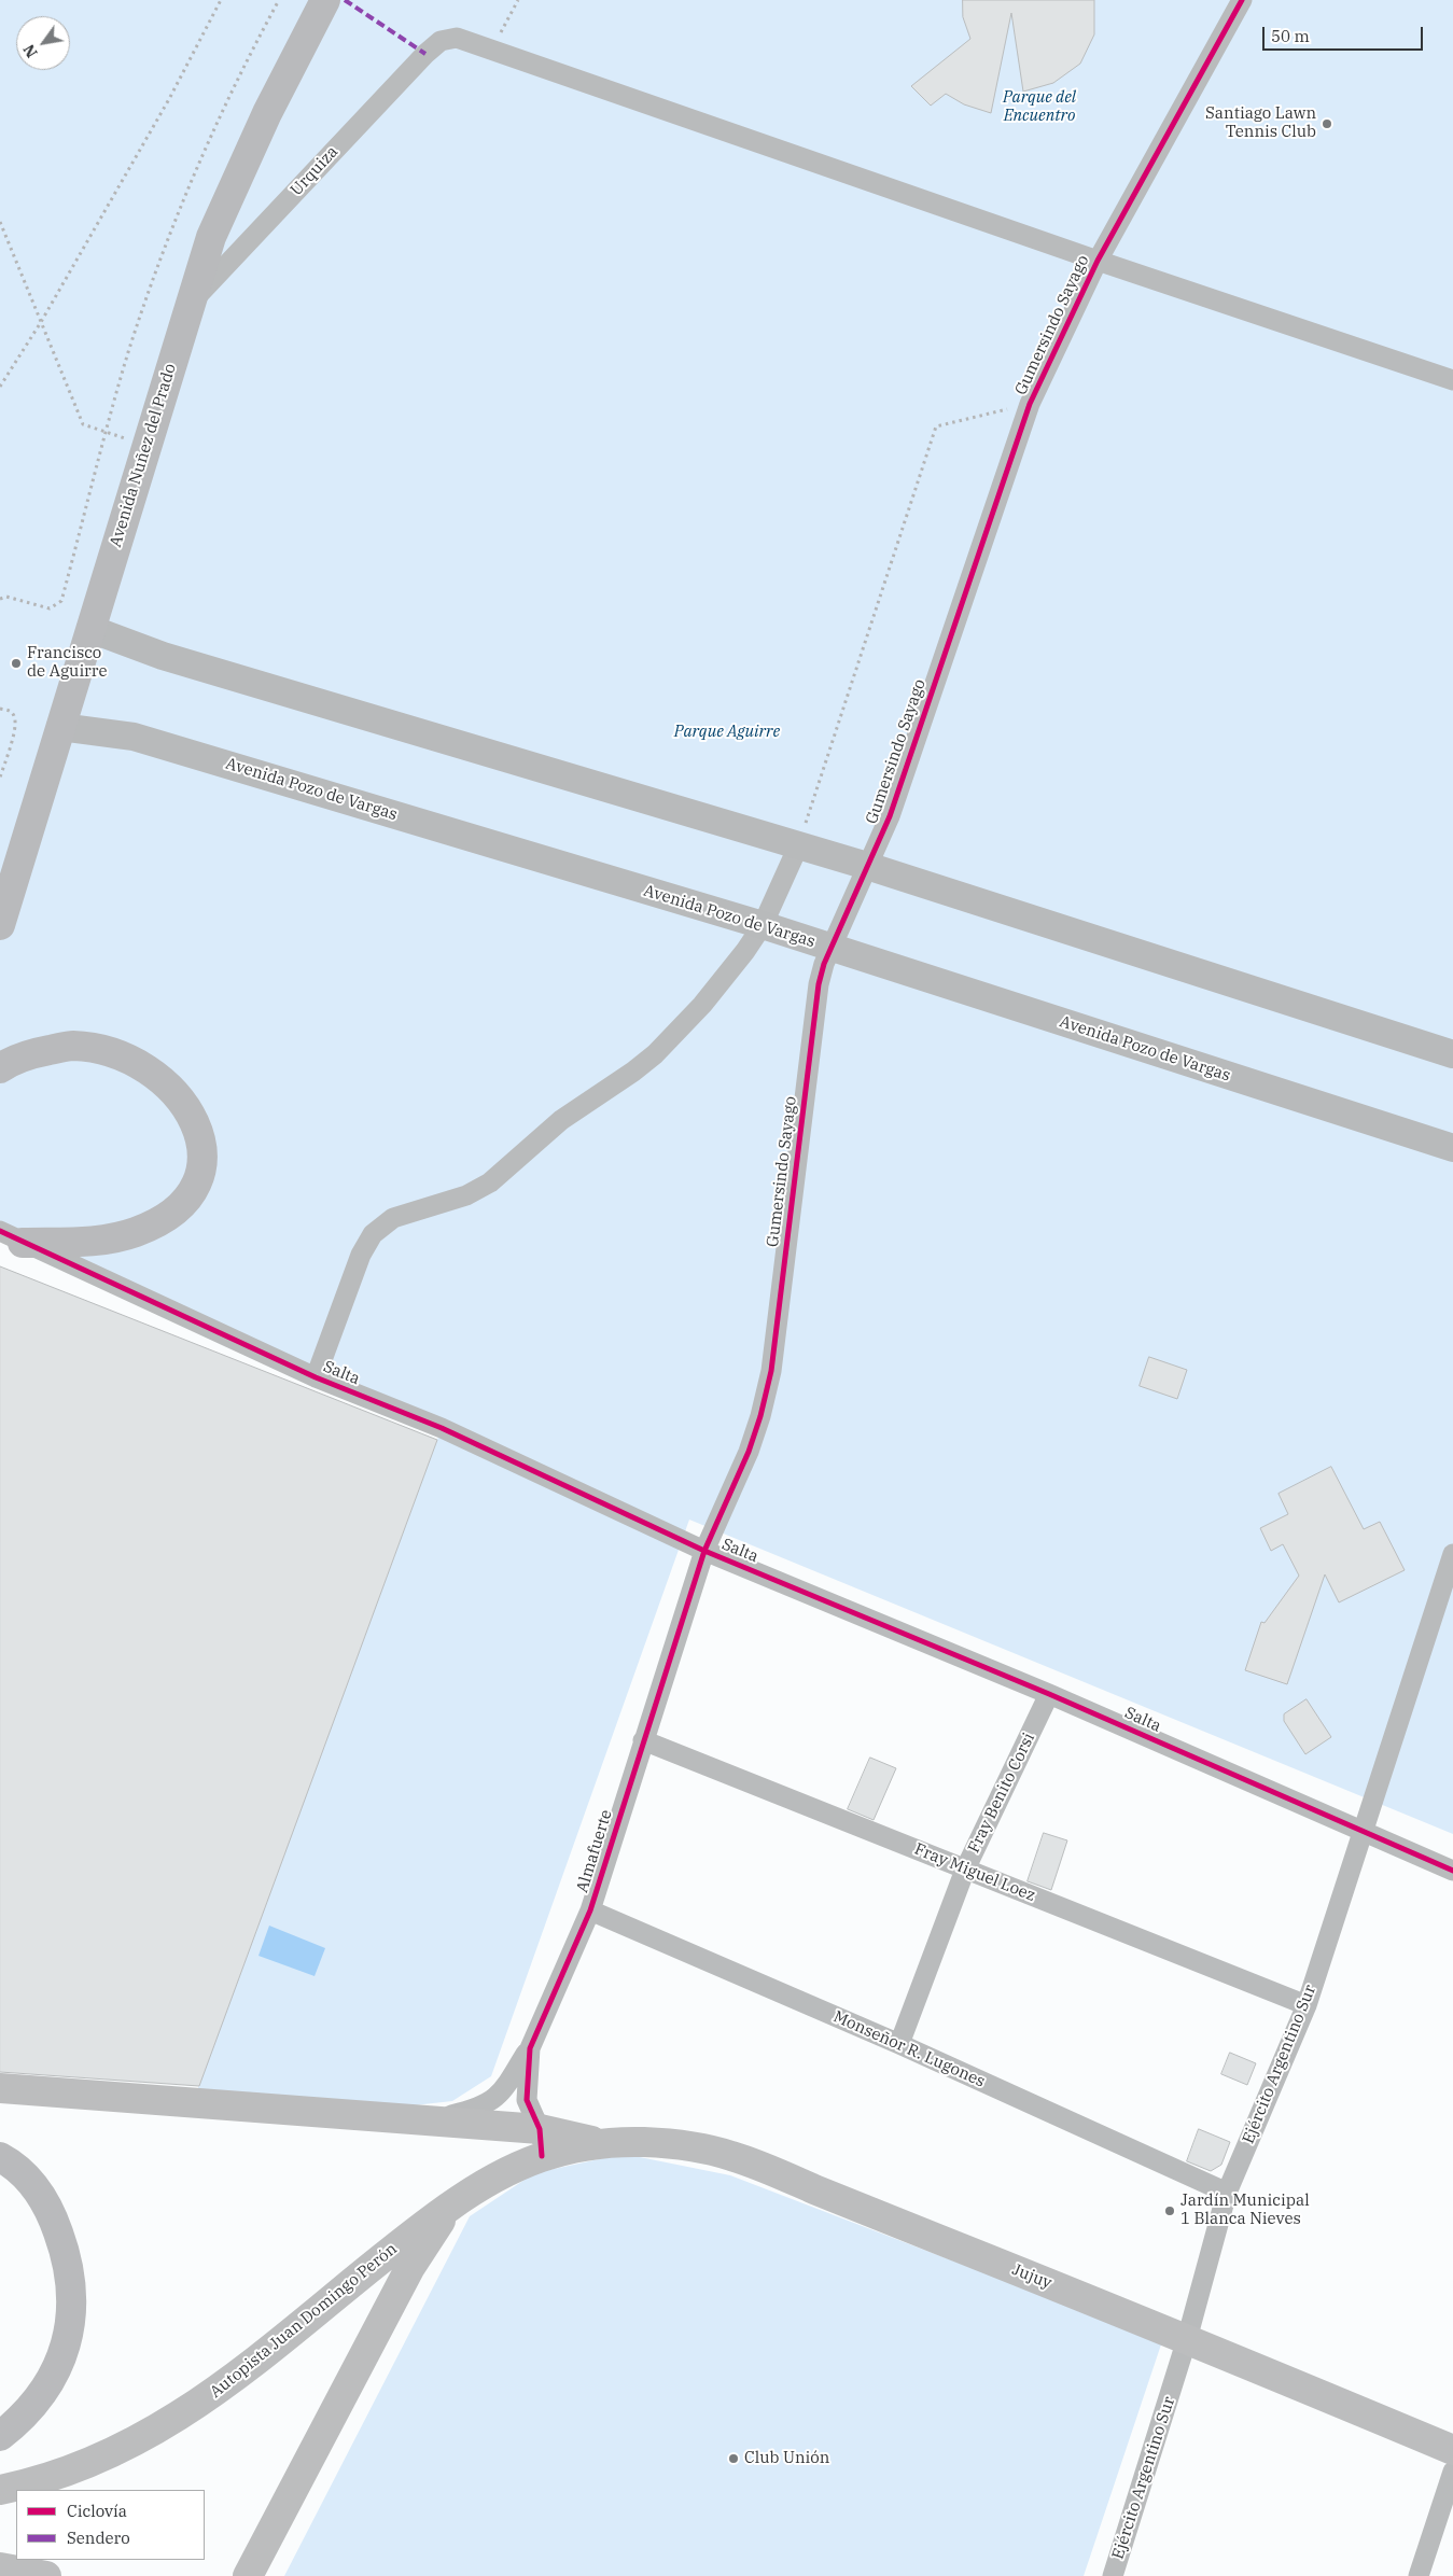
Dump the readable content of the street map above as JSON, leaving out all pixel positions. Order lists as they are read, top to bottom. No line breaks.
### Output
{"streets":{"highway":["Avenida Nuñez del Prado"],"main road":["Avenida Pozo de Vargas","Jujuy","Autopista Juan Domingo Perón"],"street":["Urquiza","Gumersindo Sayago","Salta","Fray Benito Corsi","Almafuerte","Fray Miguel Loez","Monseñor R. Lugones","Ejército Argentino Sur"]},"crossings":[["Urquiza","Avenida Nuñez del Prado"],["Gumersindo Sayago","Avenida Pozo de Vargas"],["Gumersindo Sayago","Salta"],["Gumersindo Sayago","Almafuerte"],["Avenida Nuñez del Prado","Avenida Pozo de Vargas"],["Salta","Fray Benito Corsi"],["Salta","Almafuerte"],["Salta","Ejército Argentino Sur"],["Fray Benito Corsi","Fray Miguel Loez"],["Fray Benito Corsi","Monseñor R. Lugones"],["Almafuerte","Fray Miguel Loez"],["Almafuerte","Monseñor R. Lugones"],["Almafuerte","Autopista Juan Domingo Perón"],["Fray Miguel Loez","Ejército Argentino Sur"],["Monseñor R. Lugones","Ejército Argentino Sur"],["Ejército Argentino Sur","Jujuy"],["Jujuy","Autopista Juan Domingo Perón"]],"parks":["Parque del Encuentro","Parque Aguirre"],"places":["Santiago Lawn Tennis Club","Francisco de Aguirre","Jardín Municipal 1 Blanca Nieves","Club Unión"],"legend":["Ciclovía","Sendero"],"scale_bar":"50 m","north":"bottom left"}
